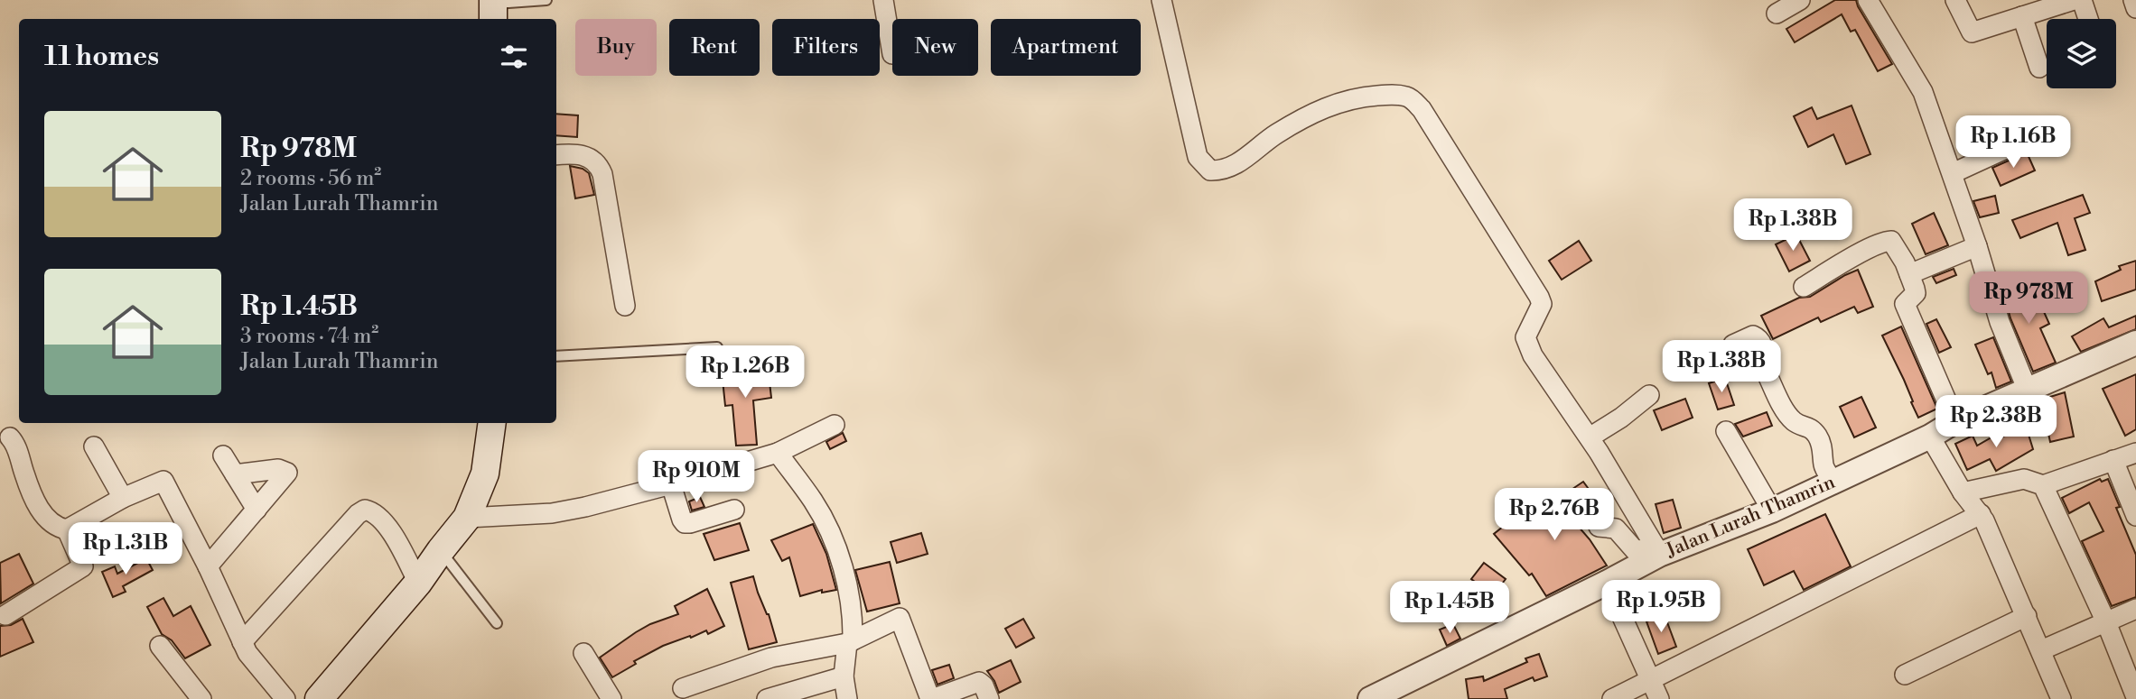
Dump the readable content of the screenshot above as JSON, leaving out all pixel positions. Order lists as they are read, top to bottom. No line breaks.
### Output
{"streets":{"street":["Jalan Lurah Thamrin"]},"page":{"chip":["Buy","Rent","Filters","New","Apartment"],"heading":"11 homes","list":[{"name":"Rp 978M","note":"2 rooms · 56 m² · Jalan Lurah Thamrin"},{"name":"Rp 1.45B","note":"3 rooms · 74 m² · Jalan Lurah Thamrin"}],"price":["Rp 1.16B","Rp 1.38B","Rp 978M","Rp 1.38B","Rp 1.26B","Rp 2.38B","Rp 910M","Rp 2.76B","Rp 1.31B","Rp 1.95B","Rp 1.45B"]}}
